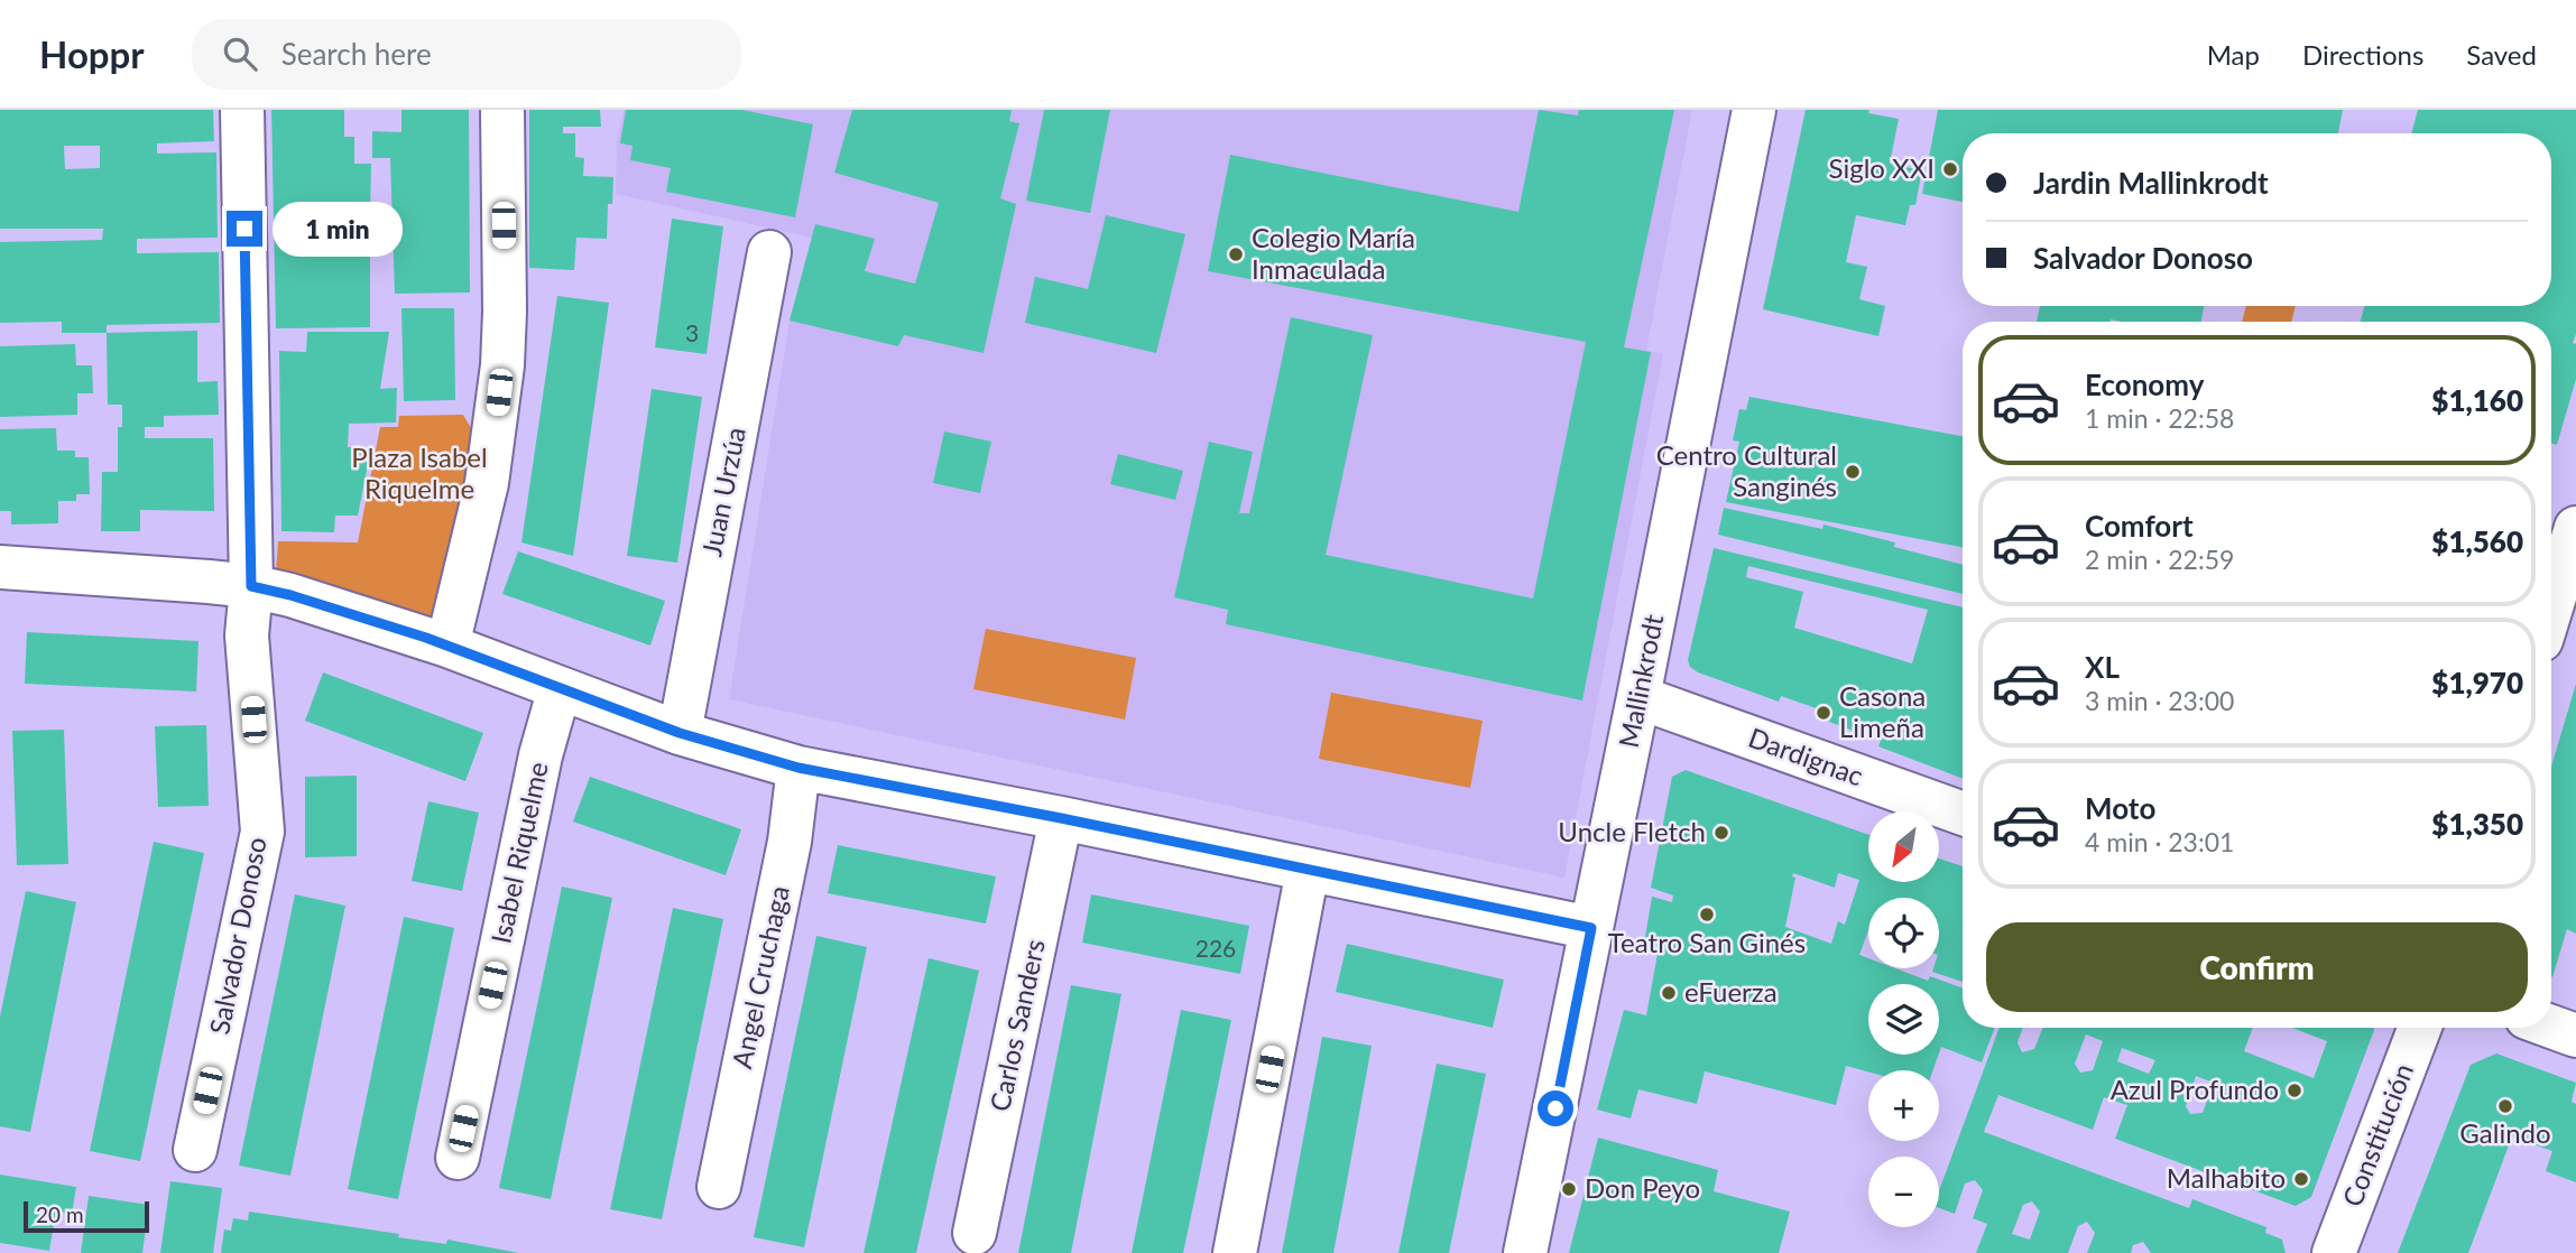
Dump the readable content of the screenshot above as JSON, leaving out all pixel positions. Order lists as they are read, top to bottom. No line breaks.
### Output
{"streets":{"street":["Juan Urzúa","Mallinkrodt","Dardignac","Isabel Riquelme","Salvador Donoso","Angel Cruchaga","Carlos Sanders","Constitución"]},"crossings":[["Mallinkrodt","Dardignac"]],"parks":["Plaza Isabel Riquelme"],"places":["Siglo XXI","Colegio María Inmaculada","Centro Cultural Sanginés","Casona Limeña","Uncle Fletch","Teatro San Ginés","eFuerza","Azul Profundo","Galindo","Malhabito","Don Peyo"],"house_numbers":["3","226"],"scale_bar":"20 m","north":"bottom left","page":{"header":"Hoppr","search":"Search here","nav":["Map","Directions","Saved"],"banner":["Jardin Mallinkrodt","Salvador Donoso"],"bubble":"1 min","list":[{"name":"Economy","note":"1 min · 22:58","value":"$1,160"},{"name":"Comfort","note":"2 min · 22:59","value":"$1,560"},{"name":"XL","note":"3 min · 23:00","value":"$1,970"},{"name":"Moto","note":"4 min · 23:01","value":"$1,350"}],"map_buttons":["+","−"],"buttons":"Confirm","scale":"20 m"}}
